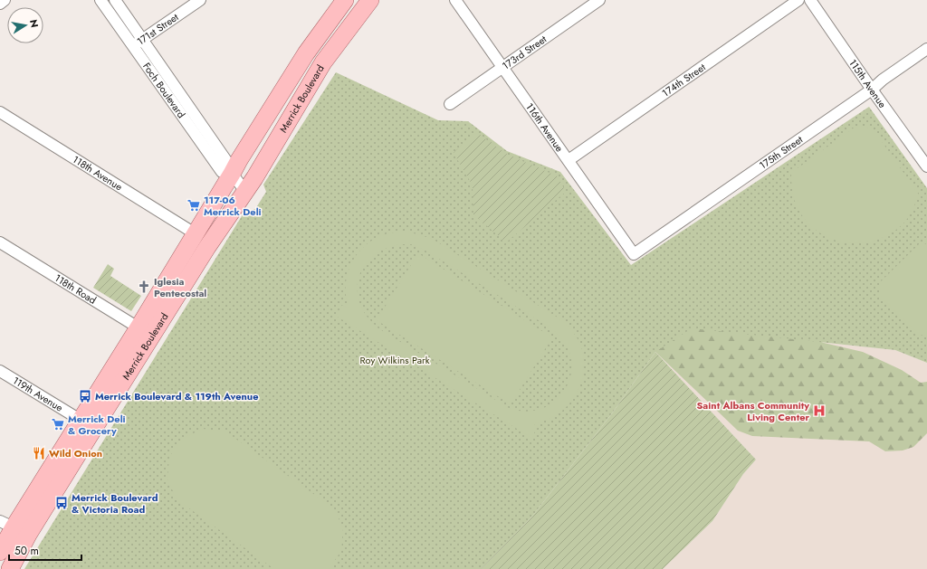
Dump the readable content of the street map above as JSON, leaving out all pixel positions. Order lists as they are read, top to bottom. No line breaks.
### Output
{"streets":{"main road":["Merrick Boulevard"],"street":["171st Street","173rd Street","174th Street","115th Avenue","Foch Boulevard","116th Avenue","175th Street","118th Avenue","118th Road","119th Avenue"]},"crossings":[["171st Street","Foch Boulevard"],["173rd Street","116th Avenue"],["174th Street","116th Avenue"],["115th Avenue","175th Street"],["Foch Boulevard","Merrick Boulevard"],["Merrick Boulevard","118th Avenue"],["Merrick Boulevard","118th Road"],["Merrick Boulevard","119th Avenue"],["116th Avenue","175th Street"]],"parks":["Roy Wilkins Park"],"places":{"supermarket":["117-06 Merrick Deli","Merrick Deli & Grocery"],"church":["Iglesia Pentecostal"],"bus stop":["Merrick Boulevard & 119th Avenue","Merrick Boulevard & Victoria Road"],"hospital":["Saint Albans Community Living Center"],"restaurant":["Wild Onion"]},"scale_bar":"50 m","north":"right"}
